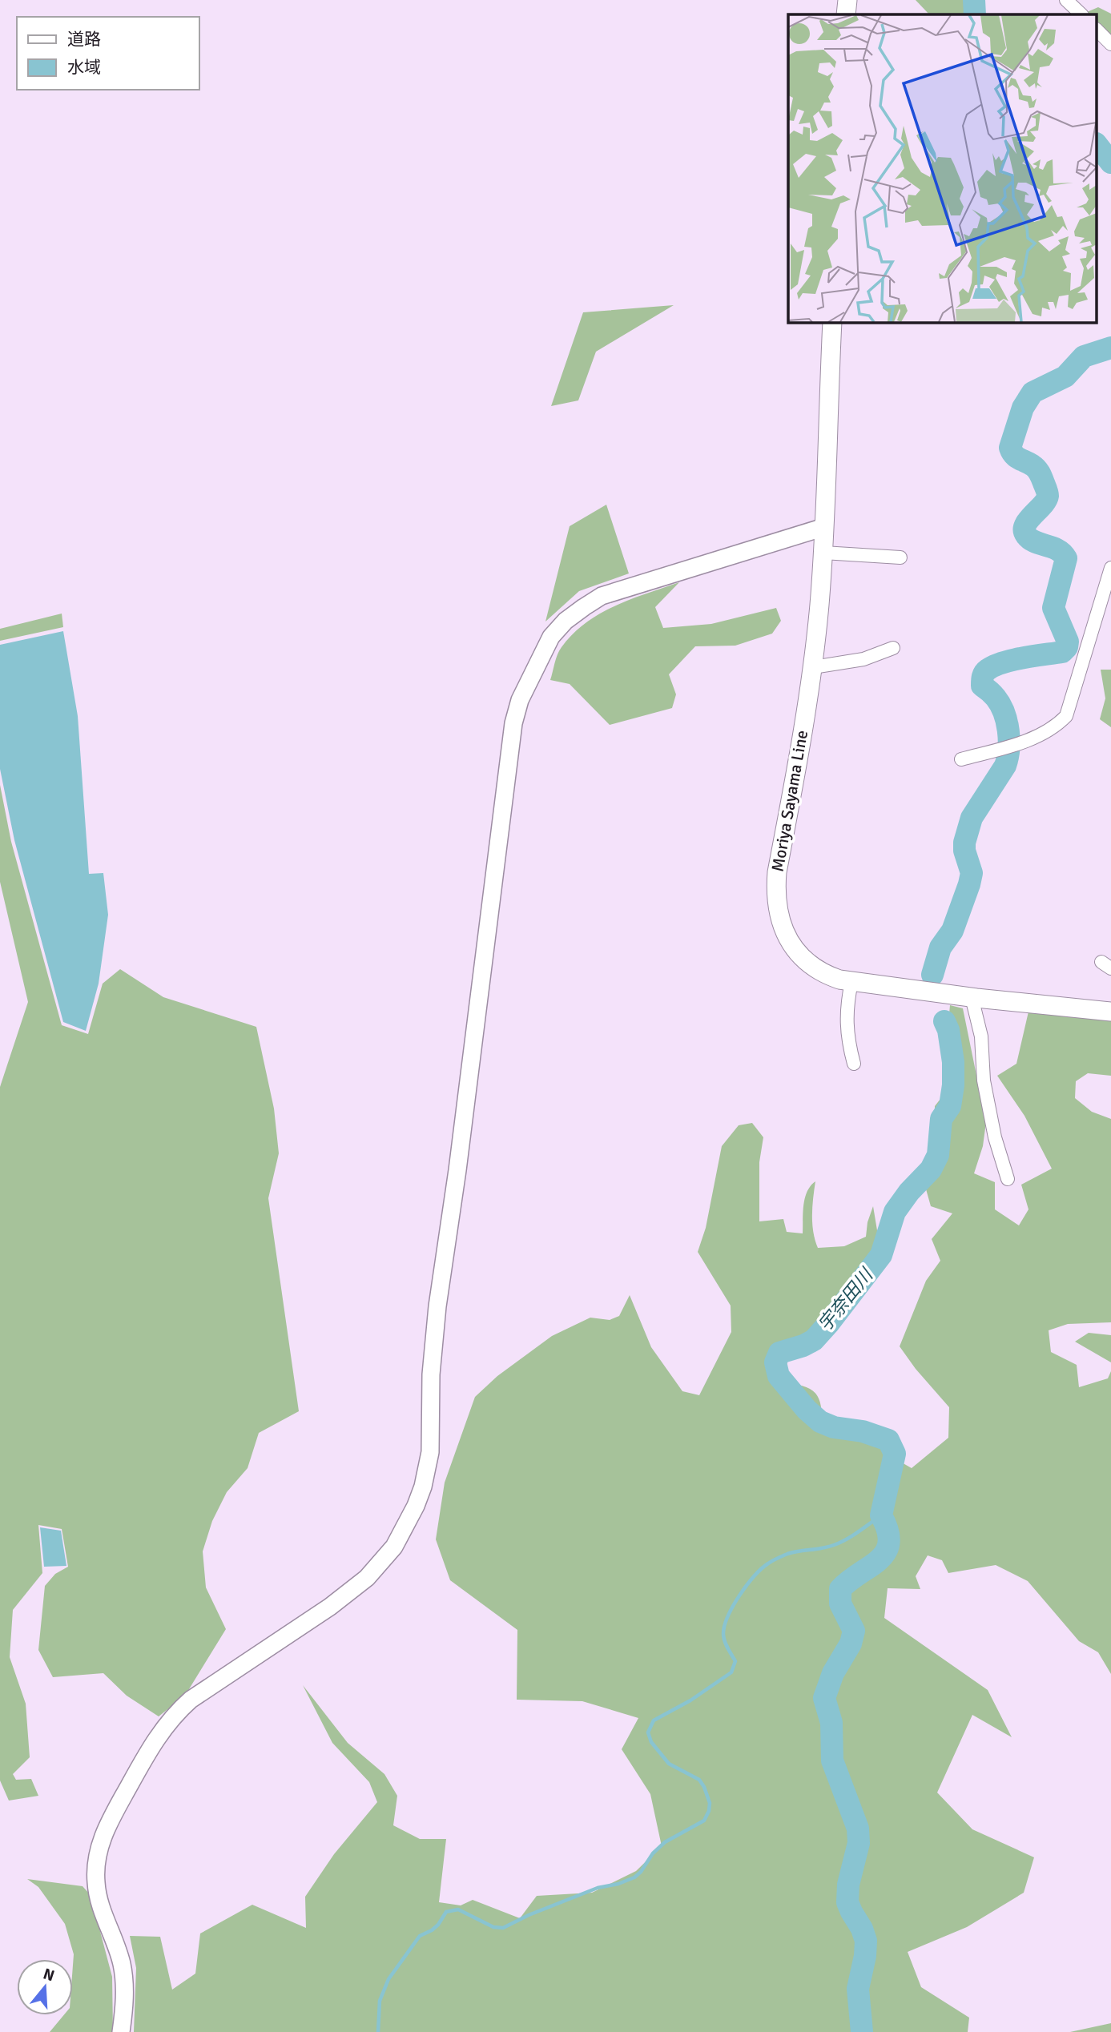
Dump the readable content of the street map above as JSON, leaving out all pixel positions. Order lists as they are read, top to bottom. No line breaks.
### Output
{"streets":{"main road":["Moriya Sayama Line"]},"water":["宇奈田川"],"legend":["道路","水域"],"north":"top"}
